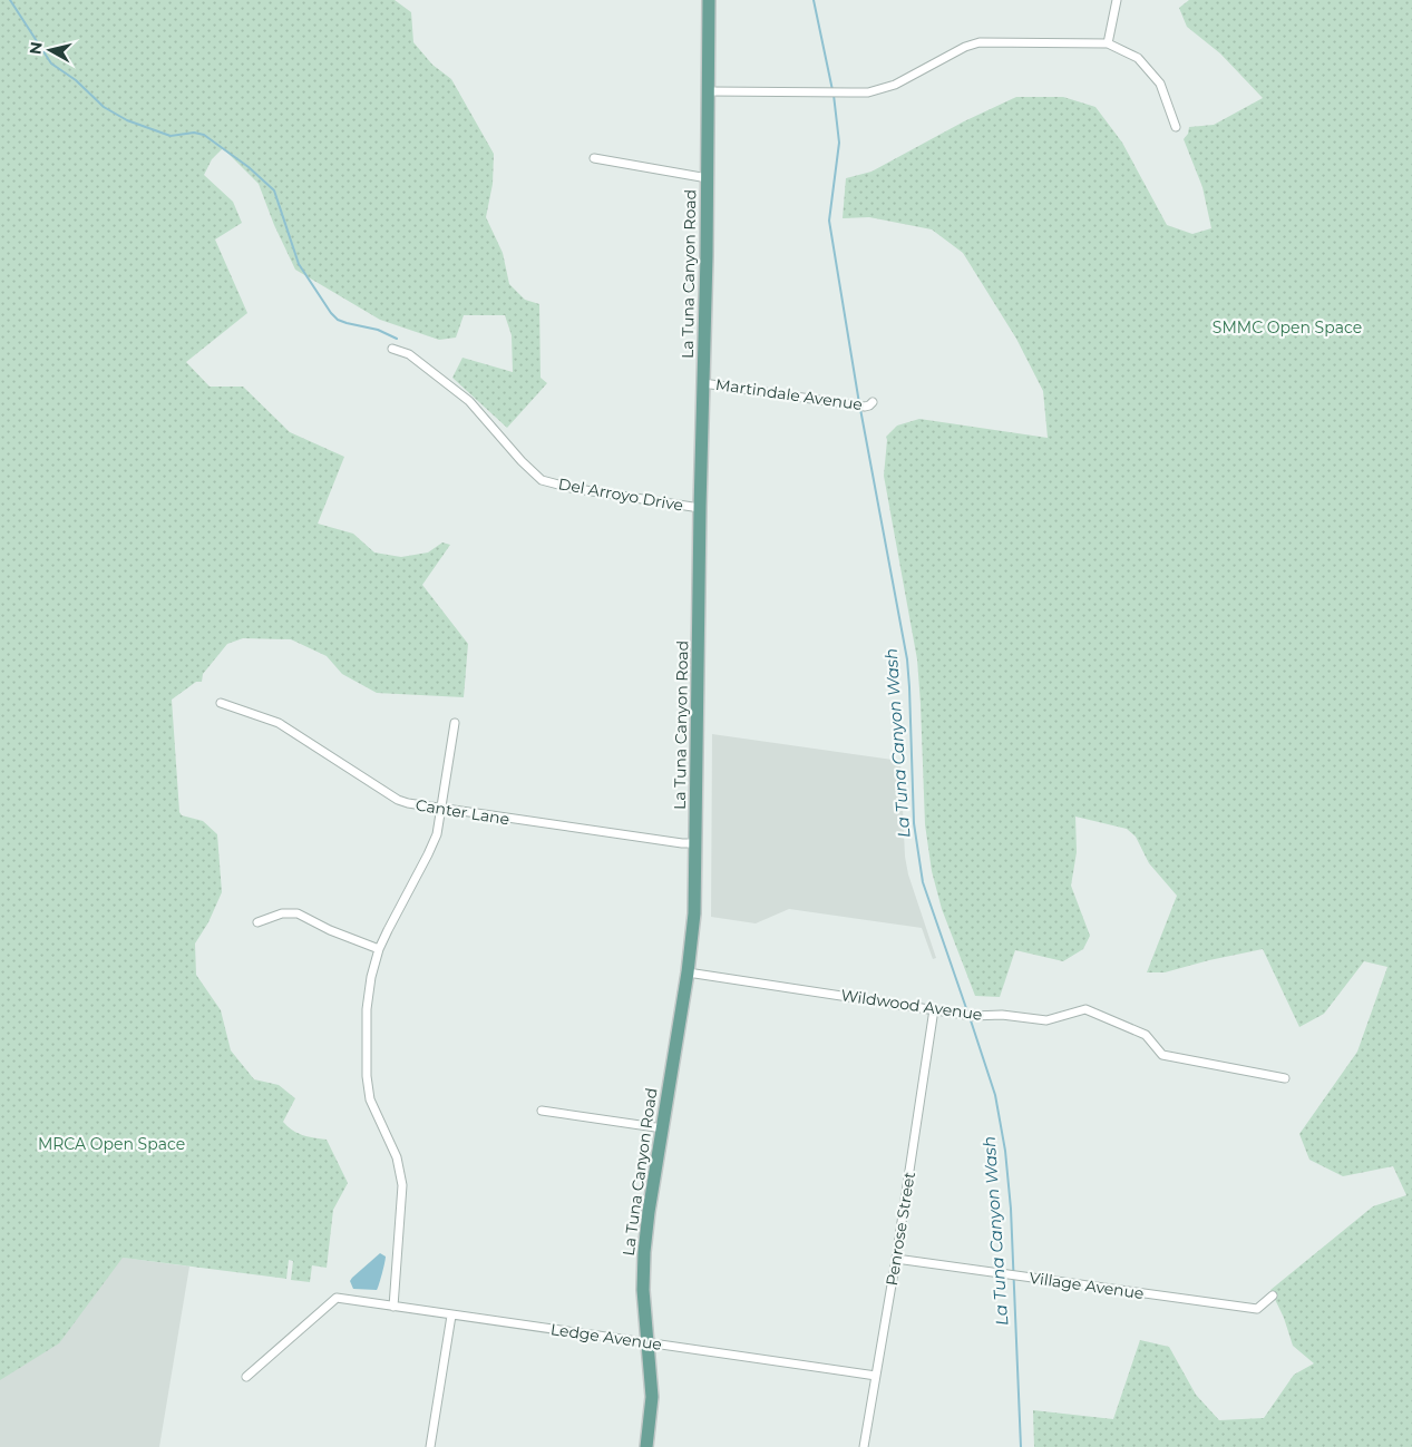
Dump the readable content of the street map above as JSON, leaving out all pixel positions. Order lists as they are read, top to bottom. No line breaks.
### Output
{"streets":{"main road":["La Tuna Canyon Road"],"street":["Martindale Avenue","Del Arroyo Drive","Canter Lane","Wildwood Avenue","Penrose Street","Village Avenue","Ledge Avenue"]},"crossings":[["La Tuna Canyon Road","Martindale Avenue"],["La Tuna Canyon Road","Del Arroyo Drive"],["La Tuna Canyon Road","Canter Lane"],["La Tuna Canyon Road","Wildwood Avenue"],["La Tuna Canyon Road","Ledge Avenue"],["Wildwood Avenue","Penrose Street"],["Penrose Street","Village Avenue"],["Penrose Street","Ledge Avenue"]],"water":["La Tuna Canyon Wash"],"parks":["SMMC Open Space","MRCA Open Space"],"north":"left"}
